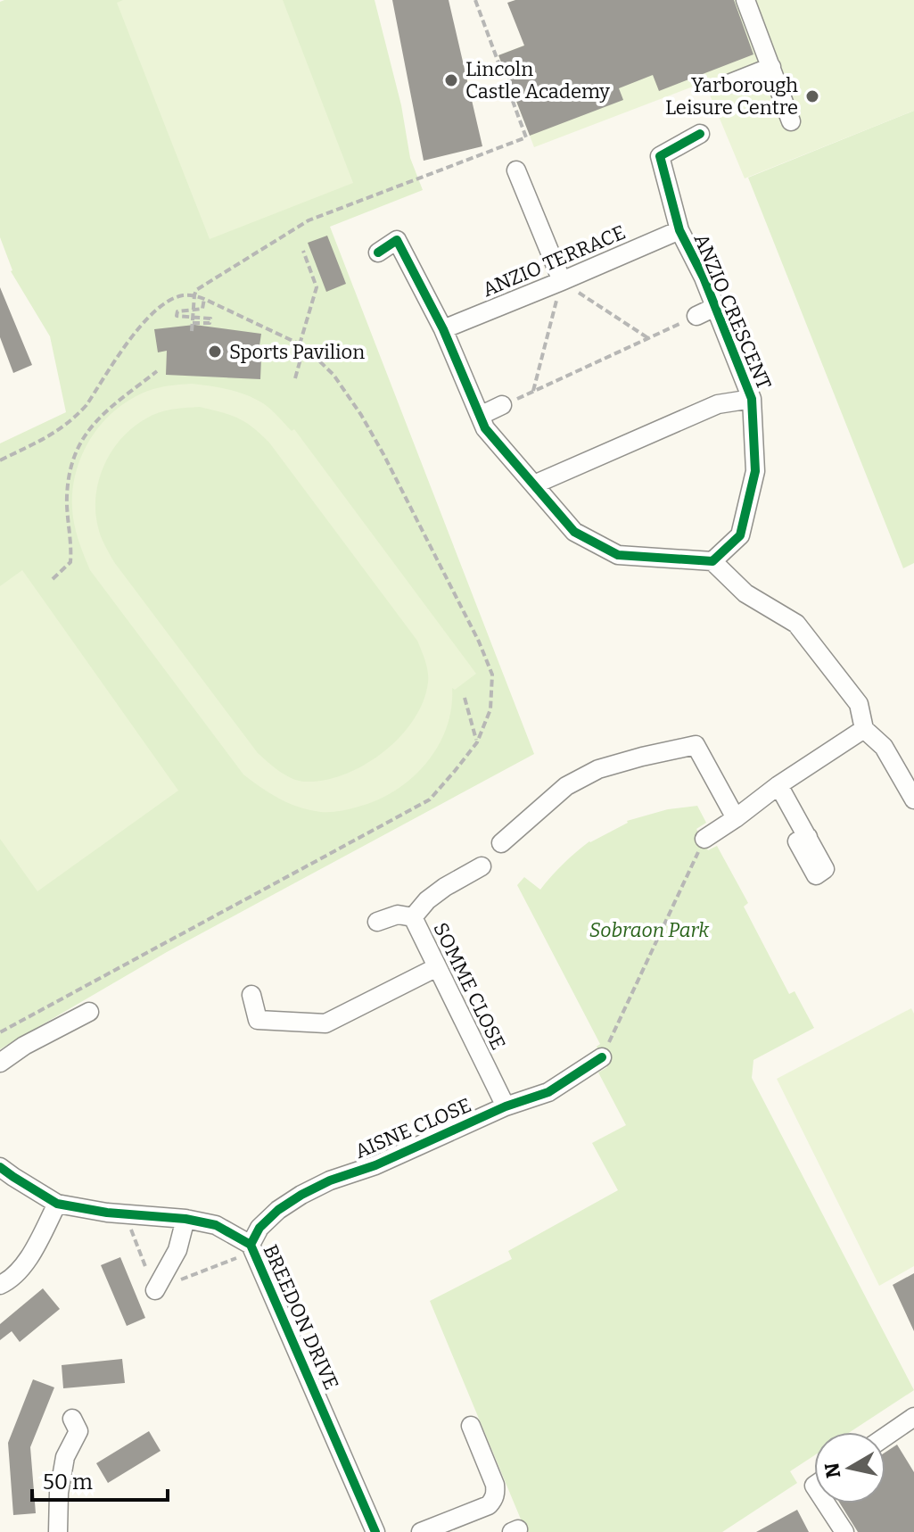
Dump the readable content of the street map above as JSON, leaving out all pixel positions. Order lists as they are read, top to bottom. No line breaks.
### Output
{"streets":{"street":["ANZIO TERRACE","ANZIO CRESCENT","SOMME CLOSE","AISNE CLOSE","BREEDON DRIVE"]},"crossings":[["ANZIO TERRACE","ANZIO CRESCENT"],["SOMME CLOSE","AISNE CLOSE"],["AISNE CLOSE","BREEDON DRIVE"]],"parks":["Sobraon Park"],"places":["Lincoln Castle Academy","Yarborough Leisure Centre","Sports Pavilion"],"scale_bar":"50 m","north":"left"}
